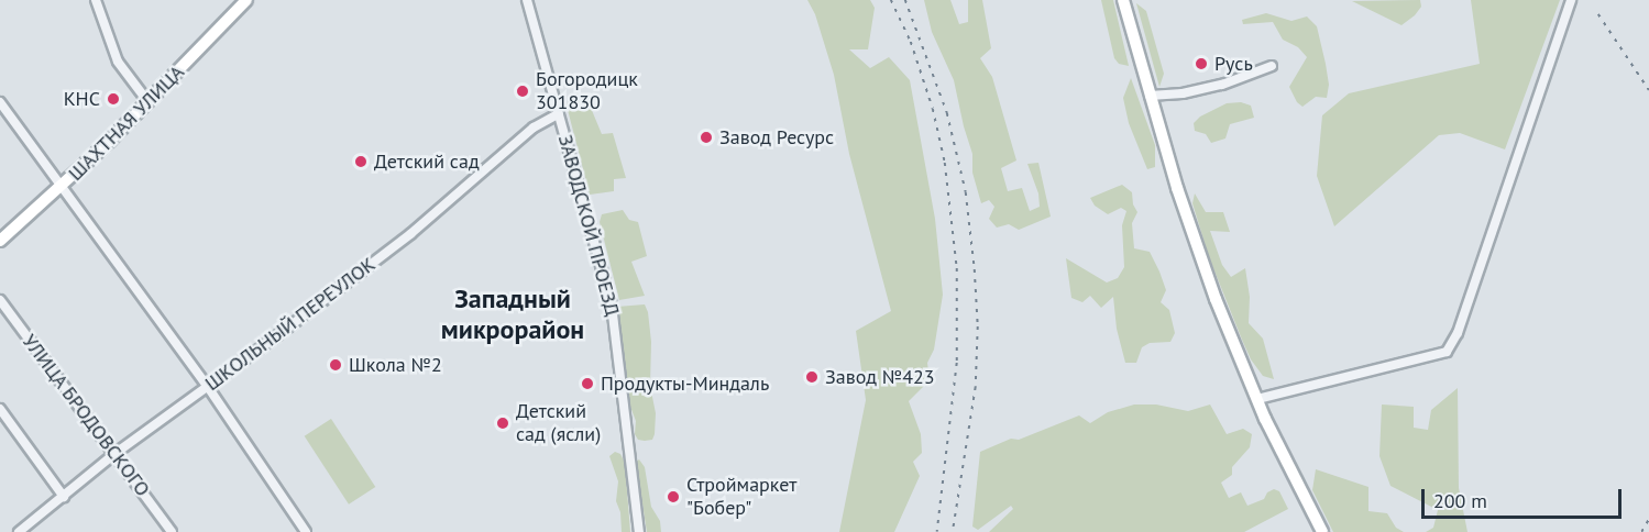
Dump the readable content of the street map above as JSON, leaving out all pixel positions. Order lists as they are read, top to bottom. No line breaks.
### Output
{"streets":{"main road":["ШАХТНАЯ УЛИЦА"],"street":["ЗАВОДСКОЙ ПРОЕЗД","ШКОЛЬНЫЙ ПЕРЕУЛОК","УЛИЦА БРОДОВСКОГО"]},"crossings":[["ЗАВОДСКОЙ ПРОЕЗД","ШКОЛЬНЫЙ ПЕРЕУЛОК"],["ШКОЛЬНЫЙ ПЕРЕУЛОК","УЛИЦА БРОДОВСКОГО"]],"districts":["Западный микрорайон"],"places":["Русь","Богородицк 301830","КНС","Завод Ресурс","Детский сад","Школа №2","Завод №423","Продукты-Миндаль","Детский сад (ясли)","Строймаркет \"Бобер\""],"scale_bar":"200 m"}
